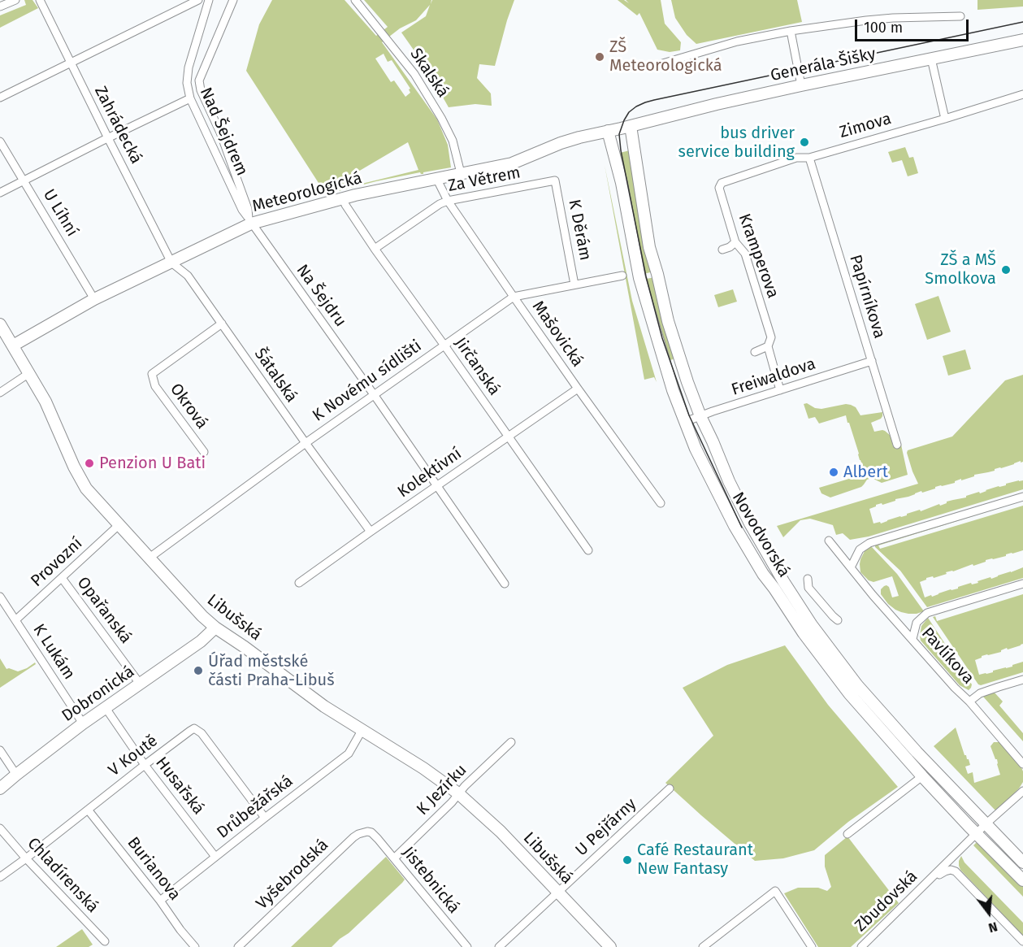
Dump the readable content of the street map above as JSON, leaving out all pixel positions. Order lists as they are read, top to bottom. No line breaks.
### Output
{"streets":{"main road":["Generála Šišky","Meteorologická","Novodvorská","Libušská","Dobronická"],"street":["Skalská","Zahrádecká","Zimova","Nad Šejdrem","Za Větrem","U Líhní","K Děrám","Kramperova","Na Šejdru","Papírníkova","Mašovická","Jirčanská","Šátalská","Freiwaldova","K Novému sídlišti","Okrová","Kolektivní","Provozní","Opařanská","K Lukám","Pavlíkova","V Koutě","Husařská","K Jezírku","Drůbežářská","U Pejřárny","Burianova","Vyšebrodská","Chladírenská","Jistebnická","Zbudovská"]},"crossings":[["Generála Šišky","Meteorologická"],["Generála Šišky","Novodvorská"],["Skalská","Meteorologická"],["Zahrádecká","Meteorologická"],["Zahrádecká","Šátalská"],["Zimova","Kramperova"],["Zimova","Papírníkova"],["Nad Šejdrem","Meteorologická"],["Nad Šejdrem","Na Šejdru"],["Za Větrem","K Děrám"],["Za Větrem","Mašovická"],["Za Větrem","Jirčanská"],["Meteorologická","U Líhní"],["Meteorologická","Na Šejdru"],["Meteorologická","Mašovická"],["Meteorologická","Jirčanská"],["Meteorologická","Šátalská"],["Meteorologická","Novodvorská"],["Meteorologická","Libušská"],["K Děrám","K Novému sídlišti"],["Kramperova","Freiwaldova"],["Na Šejdru","K Novému sídlišti"],["Na Šejdru","Kolektivní"],["Papírníkova","Freiwaldova"],["Mašovická","K Novému sídlišti"],["Mašovická","Kolektivní"],["Jirčanská","K Novému sídlišti"],["Jirčanská","Kolektivní"],["Šátalská","K Novému sídlišti"],["Šátalská","Okrová"],["Šátalská","Kolektivní"],["Freiwaldova","Novodvorská"],["K Novému sídlišti","Libušská"],["Novodvorská","Zbudovská"],["Provozní","Opařanská"],["Provozní","Libušská"],["Provozní","K Lukám"],["Opařanská","Dobronická"],["Libušská","Dobronická"],["Libušská","K Jezírku"],["Libušská","Drůbežářská"],["Libušská","U Pejřárny"],["K Lukám","Dobronická"],["Dobronická","Husařská"],["V Koutě","Husařská"],["V Koutě","Drůbežářská"],["V Koutě","Burianova"],["V Koutě","Chladírenská"],["Husařská","Drůbežářská"],["K Jezírku","Jistebnická"],["Drůbežářská","Burianova"],["Vyšebrodská","Jistebnická"]],"places":["ZŠ Meteorologická","bus driver service building","ZŠ a MŠ Smolkova","Penzion U Bati","Albert","Úřad městské části Praha-Libuš","Café Restaurant New Fantasy"],"scale_bar":"100 m","north":"bottom"}
